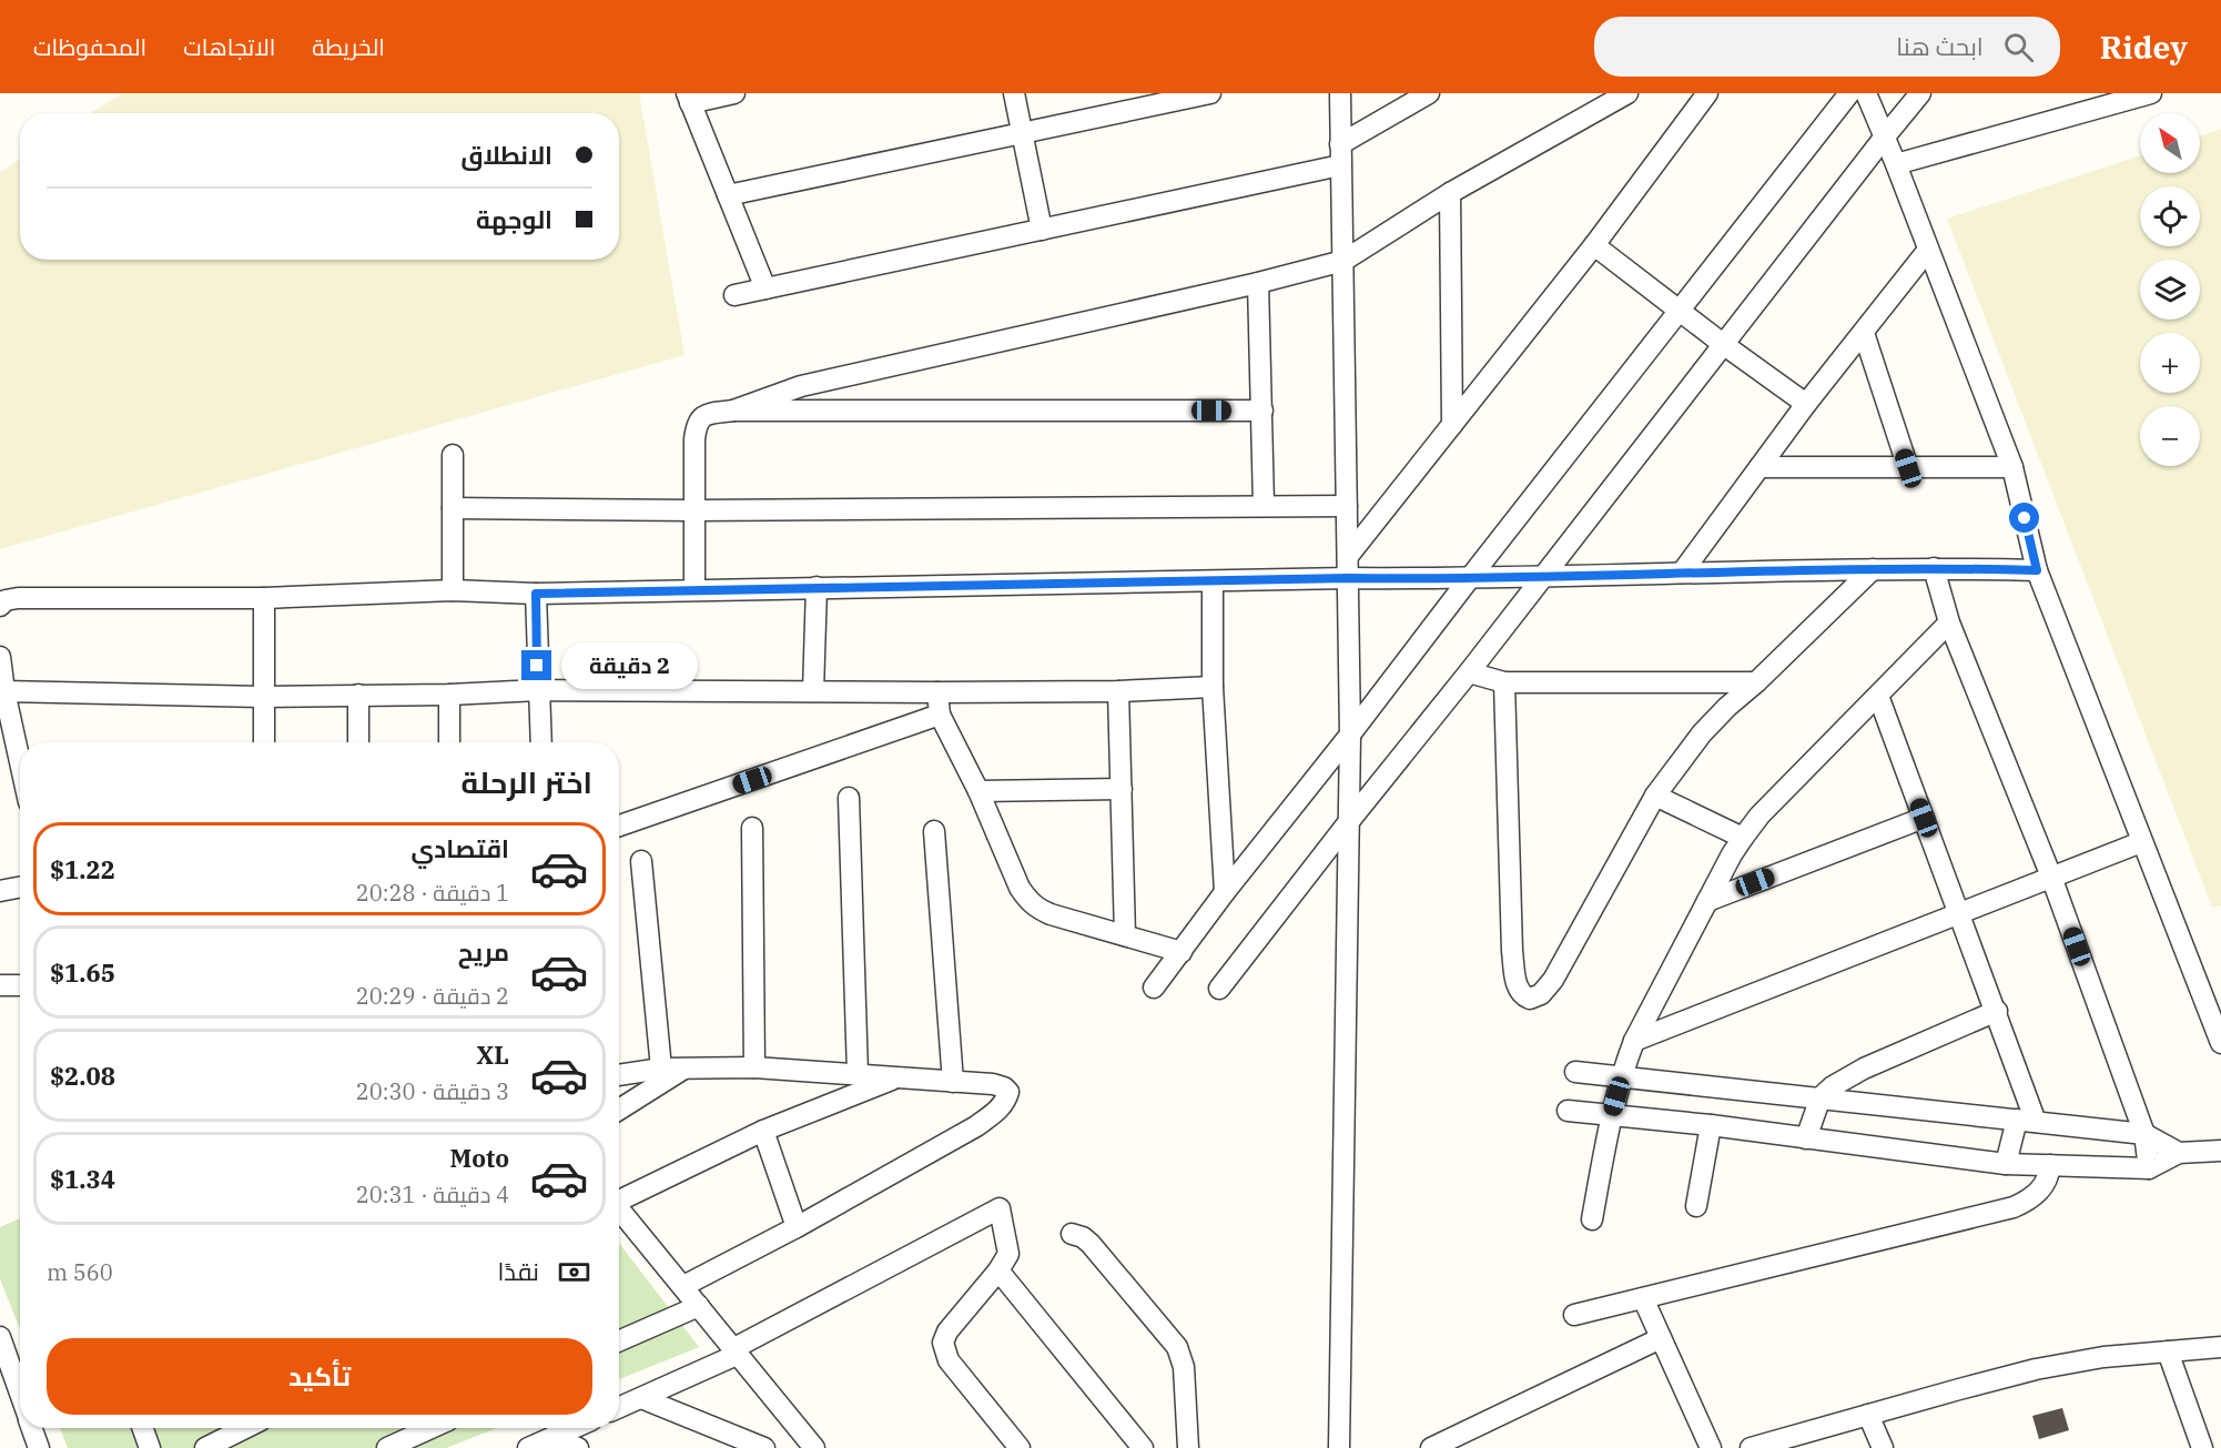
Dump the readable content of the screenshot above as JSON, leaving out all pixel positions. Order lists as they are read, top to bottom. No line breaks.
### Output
{"north":"top left","page":{"header":"Ridey","search":"ابحث هنا","nav":["الخريطة","الاتجاهات","المحفوظات"],"map_buttons":["+","−"],"banner":["الانطلاق","الوجهة"],"bubble":"2 دقيقة","heading":"اختر الرحلة","list":[{"name":"اقتصادي","note":"1 دقيقة · 20:28","value":"$1.22"},{"name":"مريح","note":"2 دقيقة · 20:29","value":"$1.65"},{"name":"XL","note":"3 دقيقة · 20:30","value":"$2.08"},{"name":"Moto","note":"4 دقيقة · 20:31","value":"$1.34"}],"pay":["نقدًا","560 m"],"buttons":"تأكيد"}}
